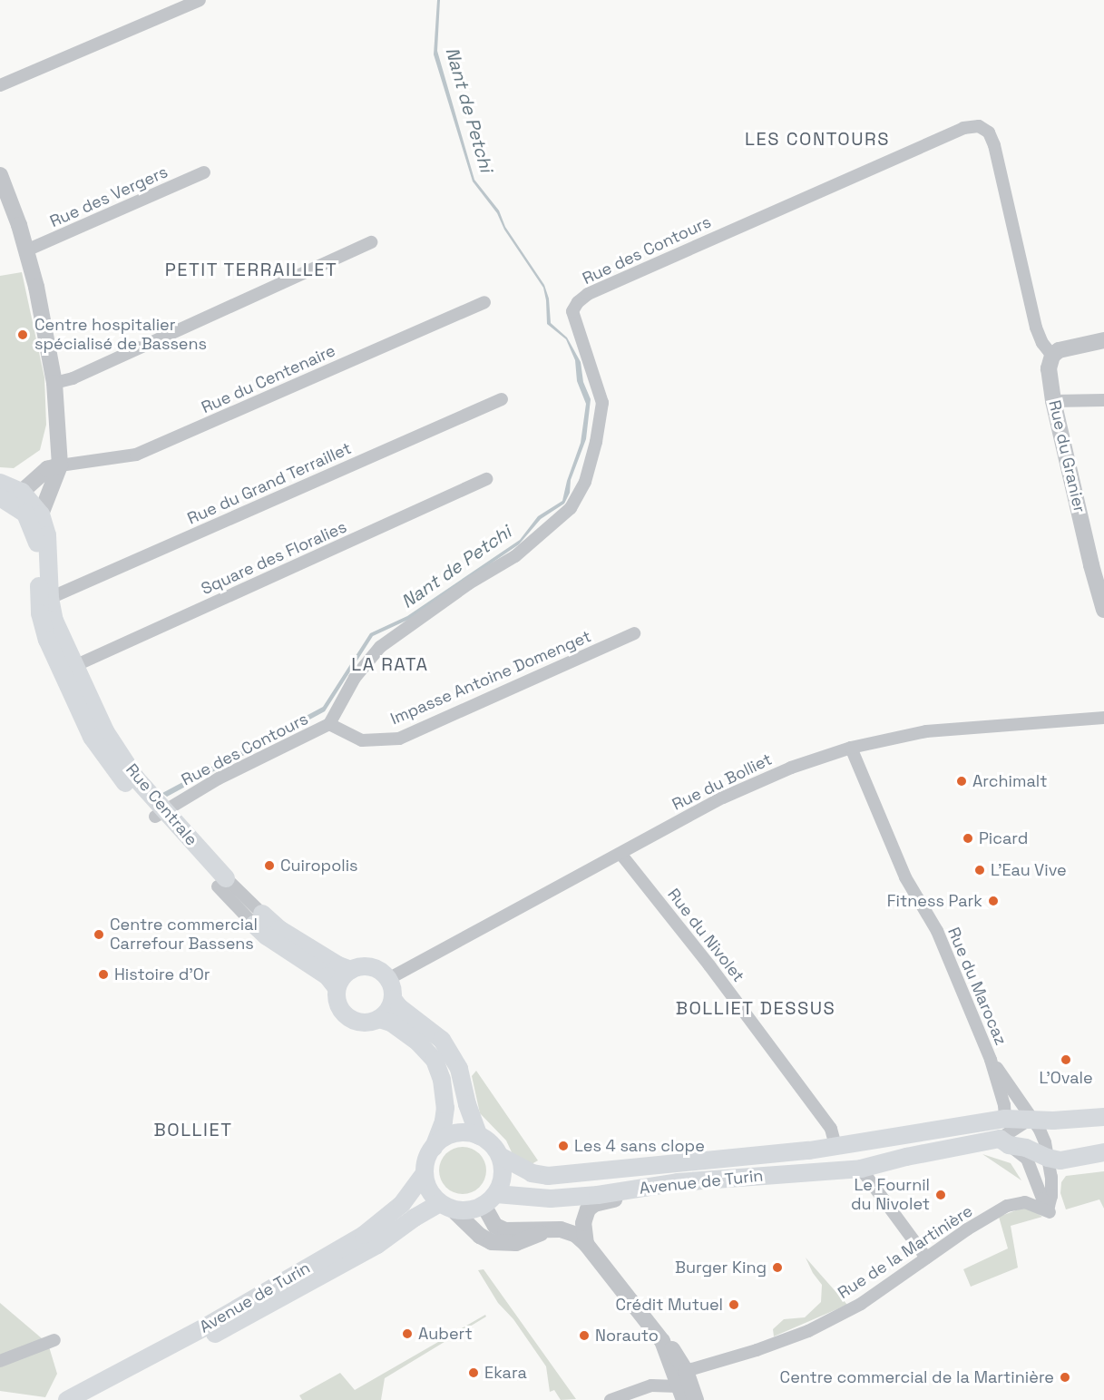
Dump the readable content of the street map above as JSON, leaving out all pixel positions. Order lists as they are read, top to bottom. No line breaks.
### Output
{"streets":{"main road":["Rue Centrale","Avenue de Turin"],"street":["Rue des Vergers","Rue des Contours","Rue du Centenaire","Rue du Granier","Rue du Grand Terraillet","Square des Floralies","Impasse Antoine Domenget","Rue du Bolliet","Rue du Nivolet","Rue du Marocaz","Rue de la Martinière"]},"crossings":[["Rue des Contours","Rue du Granier"],["Rue des Contours","Impasse Antoine Domenget"],["Rue des Contours","Rue Centrale"],["Rue du Grand Terraillet","Rue Centrale"],["Square des Floralies","Rue Centrale"],["Rue du Bolliet","Rue Centrale"],["Rue du Bolliet","Rue du Nivolet"],["Rue du Bolliet","Rue du Marocaz"],["Rue du Nivolet","Avenue de Turin"],["Rue du Marocaz","Avenue de Turin"]],"districts":["LES CONTOURS","PETIT TERRAILLET","LA RATA","BOLLIET DESSUS","BOLLIET"],"water":["Nant de Petchi"],"places":["Centre hospitalier spécialisé de Bassens","Archimalt","Picard","Cuiropolis","L'Eau Vive","Fitness Park","Centre commercial Carrefour Bassens","Histoire d'Or","L'Ovale","Les 4 sans clope","Le Fournil du Nivolet","Burger King","Crédit Mutuel","Aubert","Norauto","Ekara","Centre commercial de la Martinière"]}
